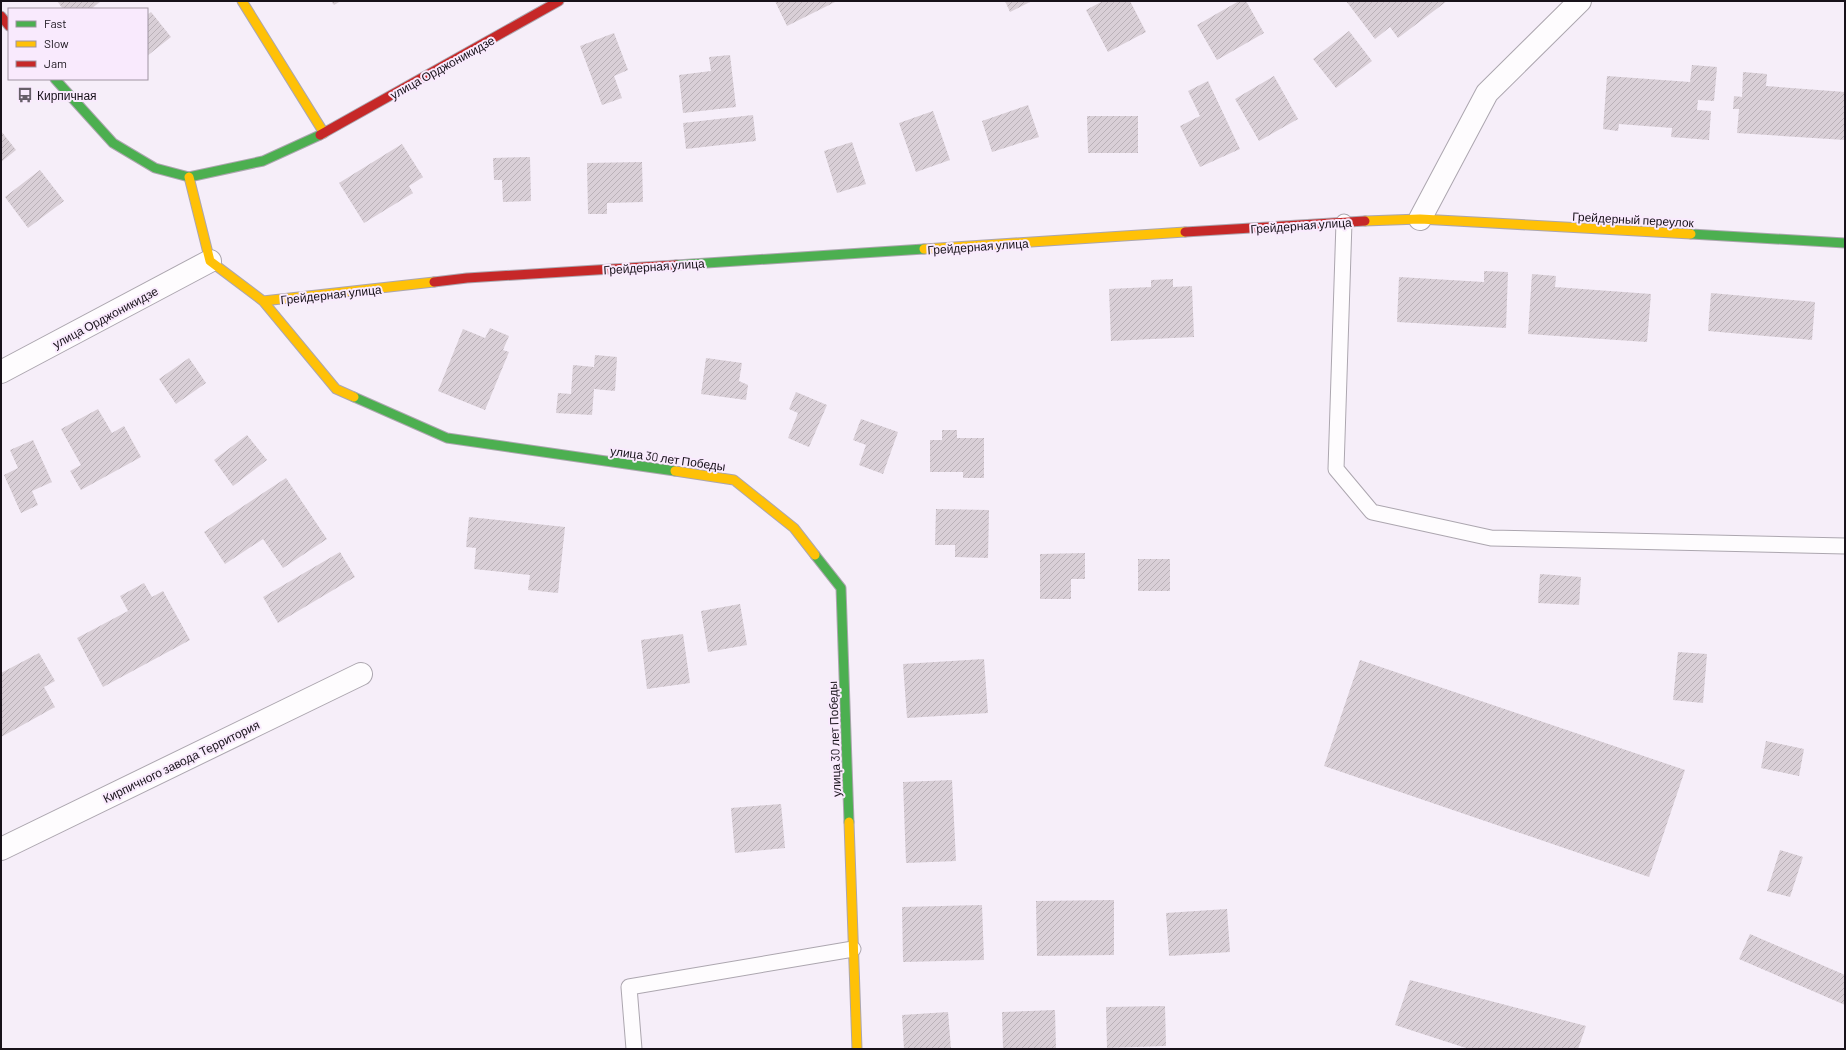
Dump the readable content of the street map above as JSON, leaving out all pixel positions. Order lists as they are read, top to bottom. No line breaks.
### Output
{"streets":{"street":["улица Орджоникидзе","Грейдерный переулок","Грейдерная улица","улица 30 лет Победы","Кирпичного завода Территория"]},"crossings":[["улица Орджоникидзе","улица 30 лет Победы"],["Грейдерный переулок","Грейдерная улица"],["Грейдерная улица","улица 30 лет Победы"]],"places":{"bus stop":["Кирпичная"]},"legend":["Fast","Slow","Jam"]}
